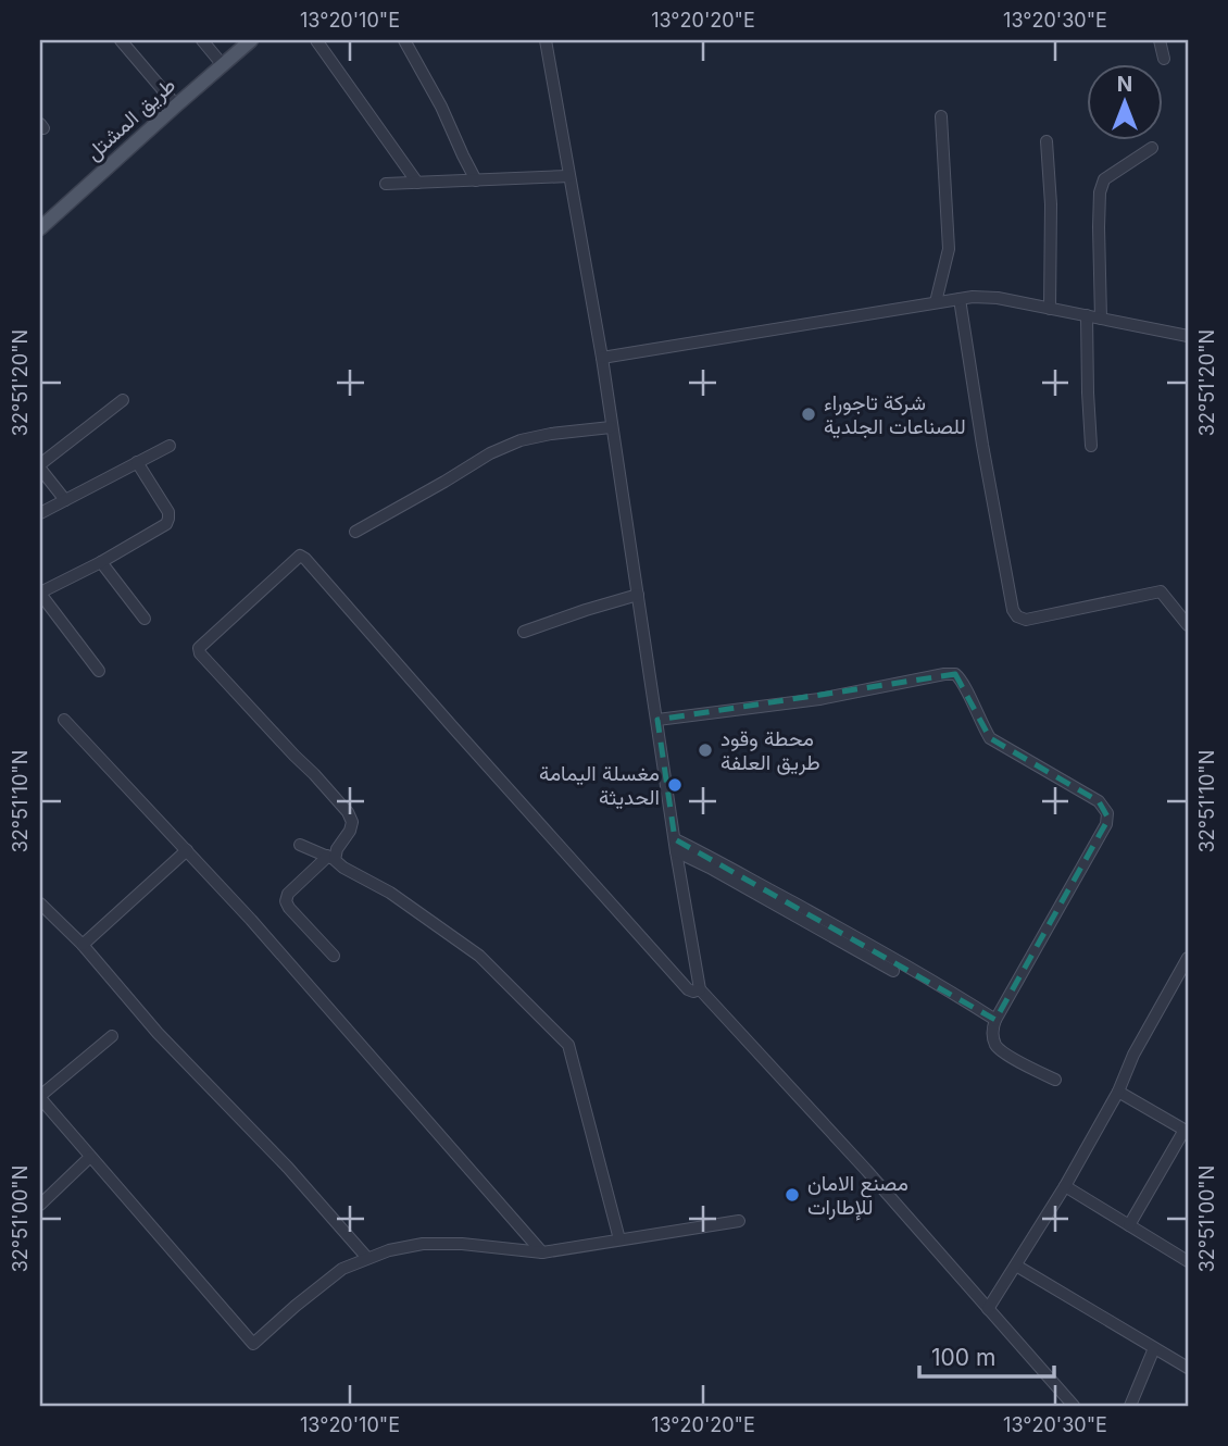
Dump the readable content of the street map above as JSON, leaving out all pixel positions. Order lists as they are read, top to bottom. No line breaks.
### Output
{"streets":{"main road":["طريق المشتل"]},"places":["شركة تاجوراء للصناعات الجلدية","محطة وقود طريق العلفة","مغسلة اليمامة الحديثة","مصنع الامان للإطارات"],"scale_bar":"100 m","north":"top","coordinates":["13°20'10\"E","13°20'20\"E","13°20'30\"E","32°51'20\"N","32°51'10\"N","32°51'00\"N"]}
